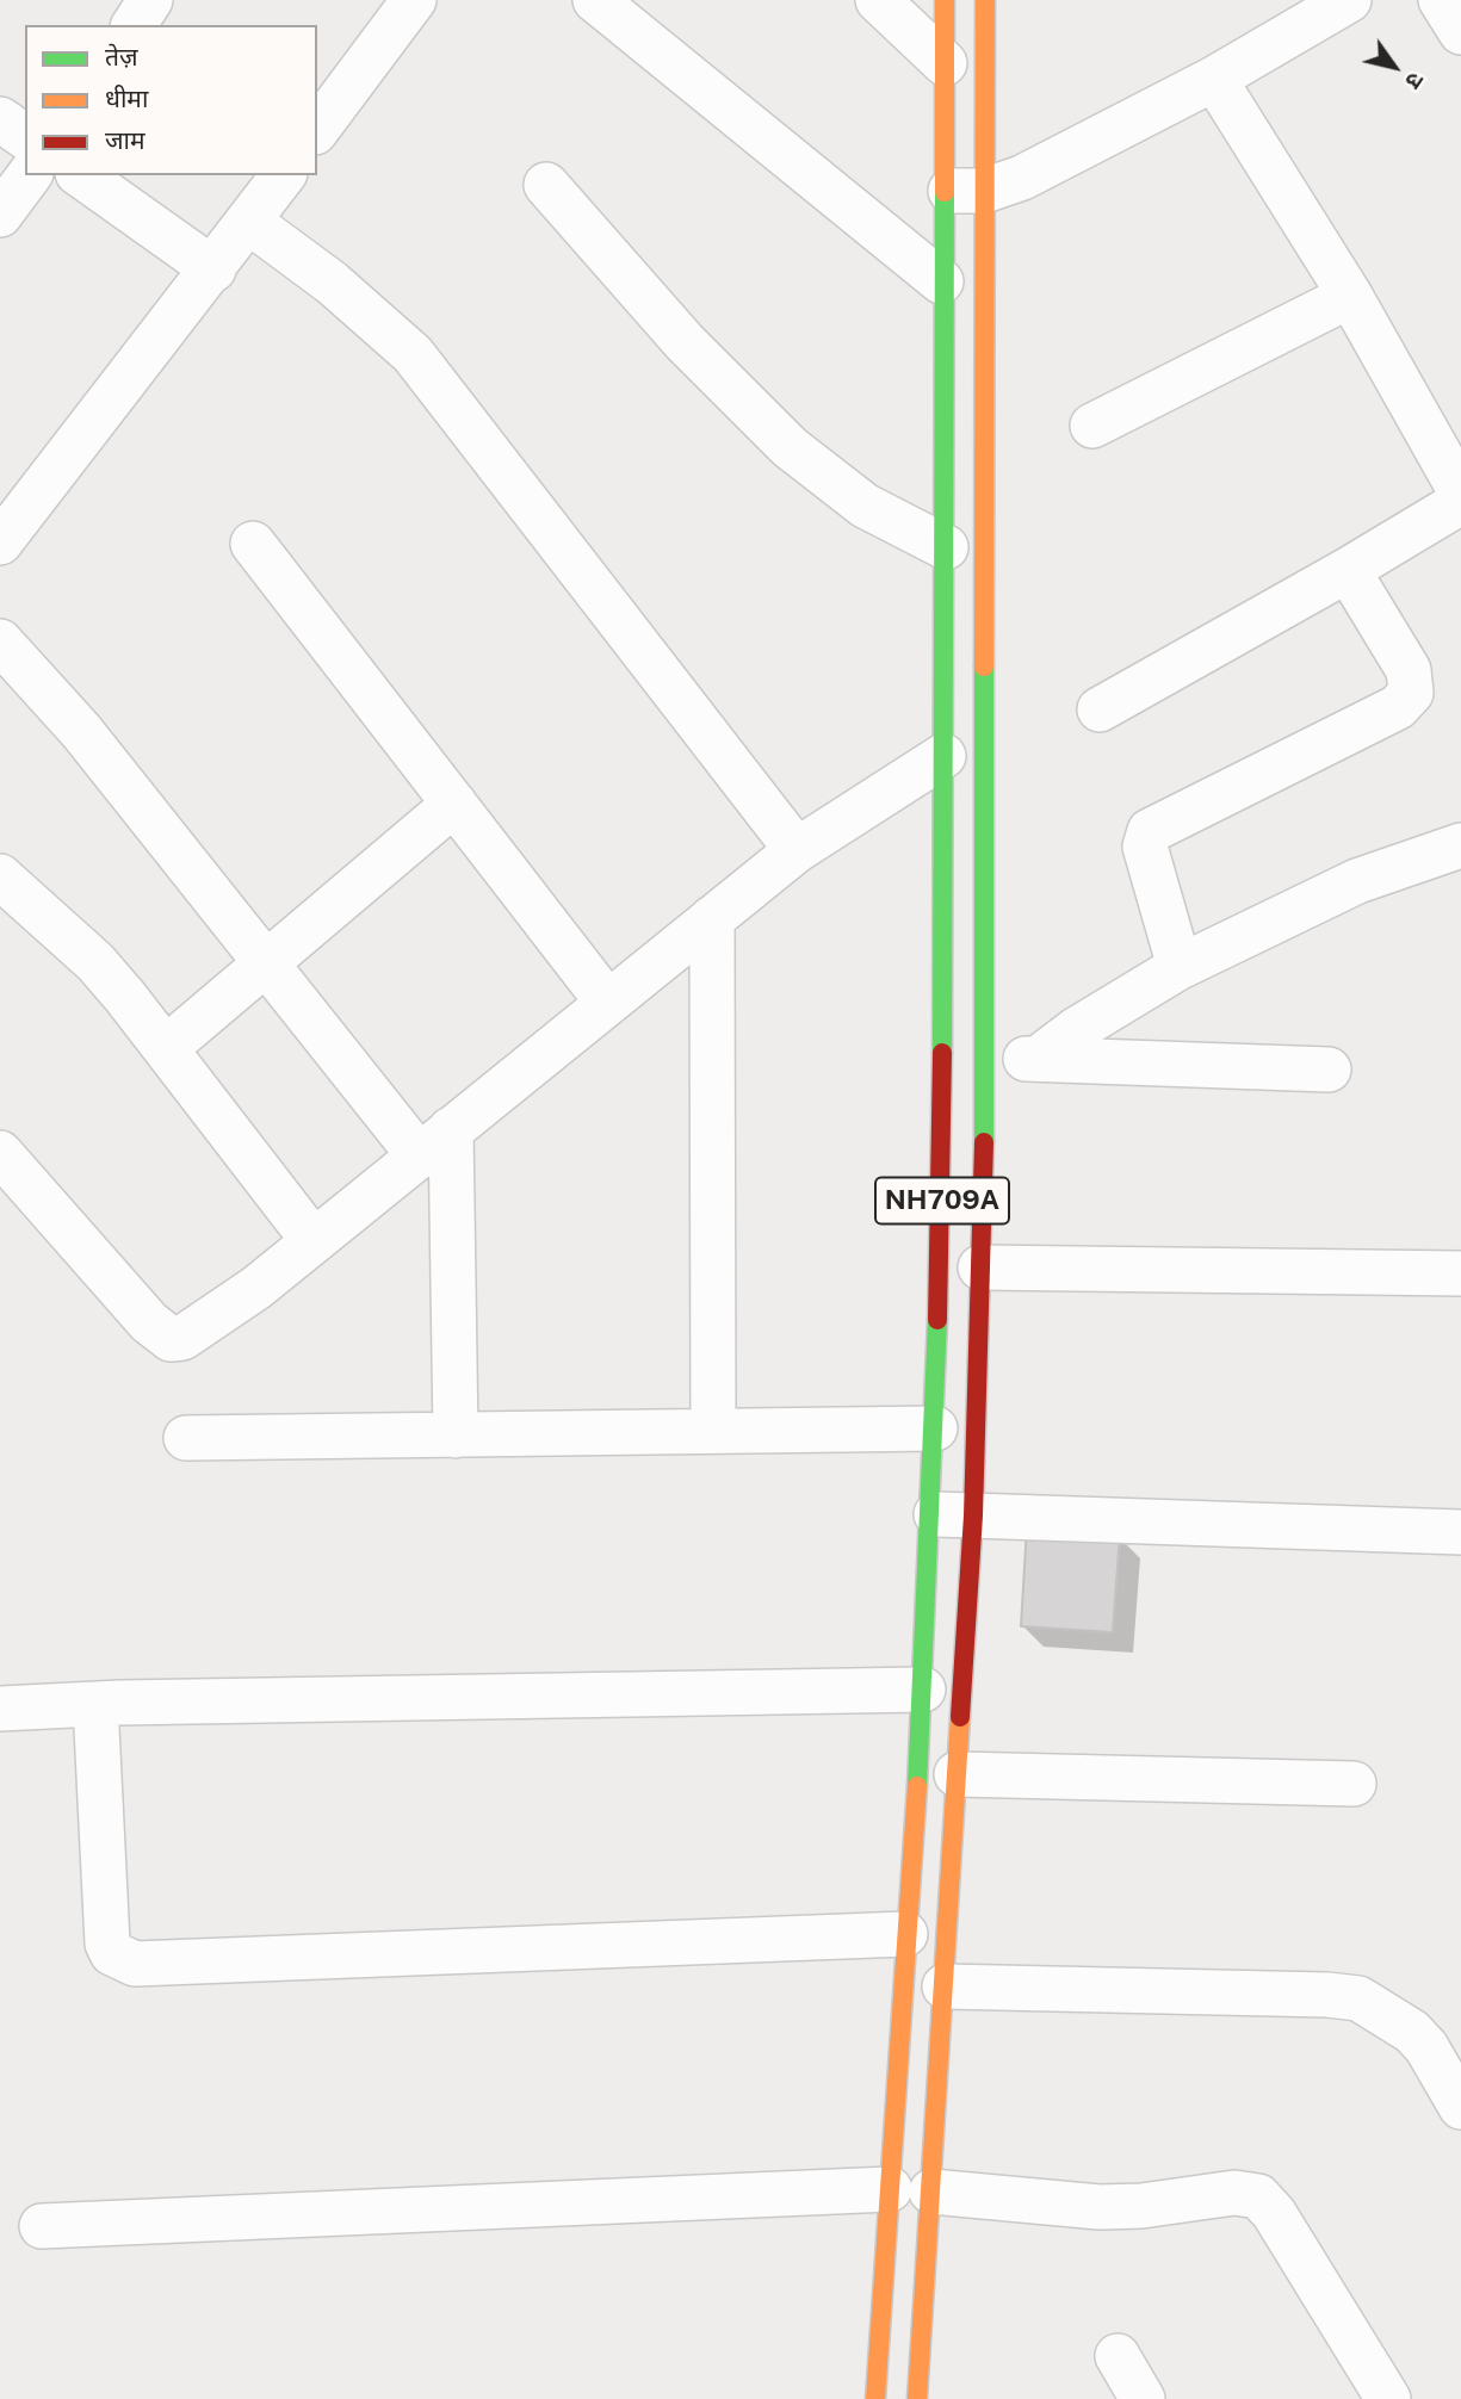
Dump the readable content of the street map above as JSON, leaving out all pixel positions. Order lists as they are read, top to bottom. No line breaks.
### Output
{"streets":{"highway":["NH709A"]},"legend":["तेज़","धीमा","जाम"],"north":"bottom right"}
